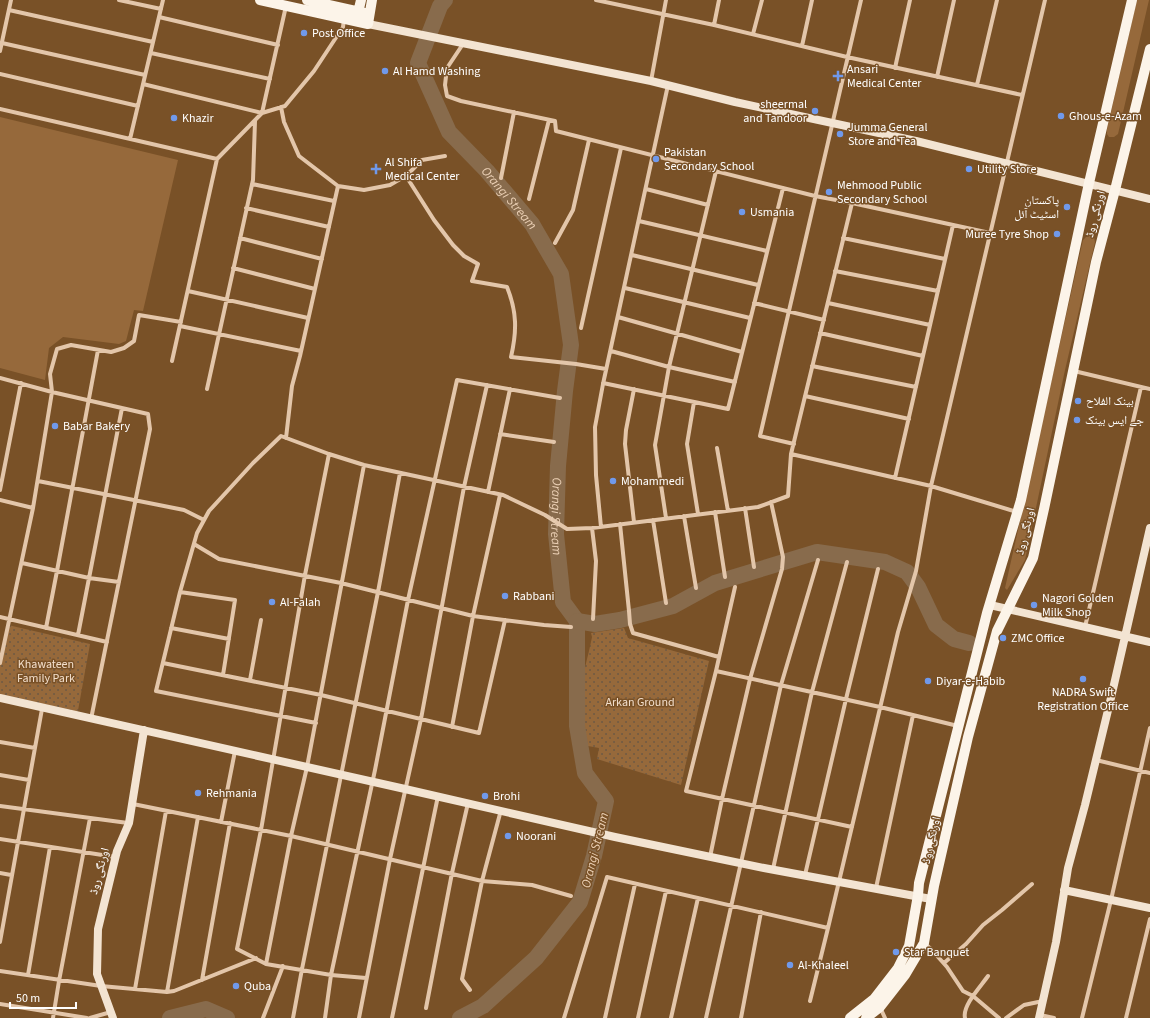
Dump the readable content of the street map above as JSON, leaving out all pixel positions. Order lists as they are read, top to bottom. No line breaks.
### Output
{"streets":{"main road":["اورنگی روڈ"]},"water":["Orangi Stream"],"parks":["Khawateen Family Park","Arkan Ground"],"places":{"other":["Post Office","Al Hamd Washing","sheermal and Tandoor","Ghous-e-Azam","Khazir","Jumma General Store and Tea","Pakistan Secondary School","Utility Store","Mehmood Public Secondary School","پاکستان اسٹیٹ آئل","Usmania","Muree Tyre Shop","بینک الفلاح","جے ایس بینک","Babar Bakery","Mohammedi","Rabbani","Al-Falah","Nagori Golden Milk Shop","ZMC Office","NADRA Swift Registration Office","Diyar-e-Habib","Rehmania","Brohi","Noorani","Star Banquet","Al-Khaleel","Quba"],"health":["Ansari Medical Center","Al Shifa Medical Center"]},"scale_bar":"50 m"}
